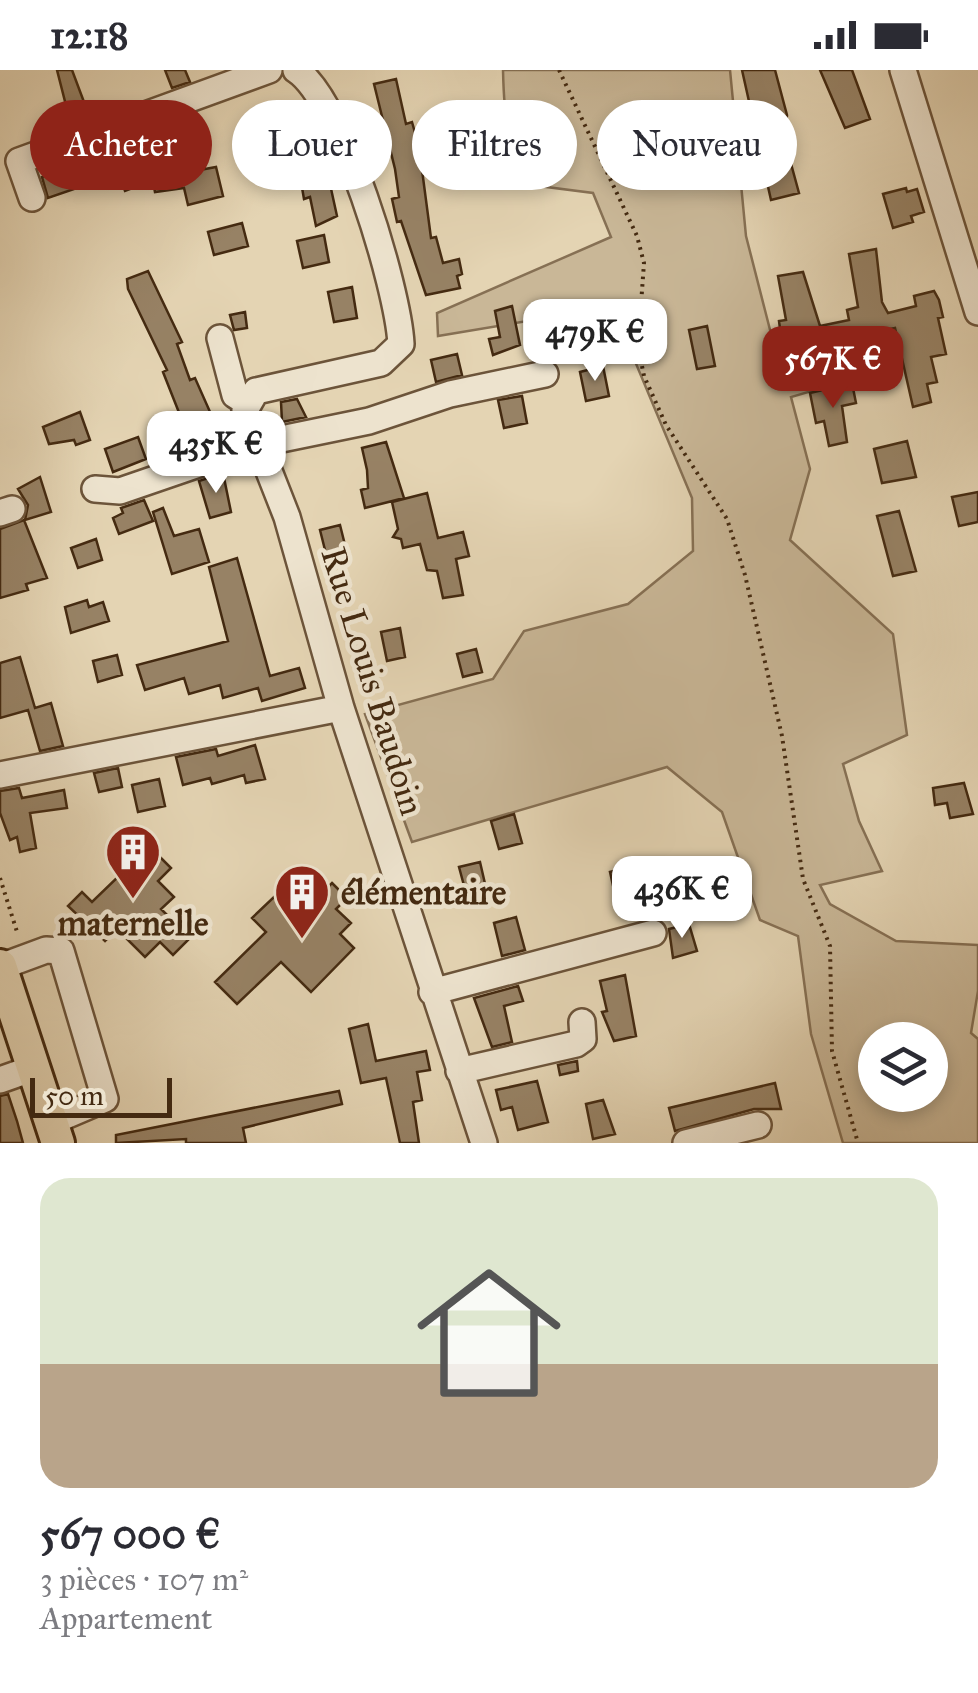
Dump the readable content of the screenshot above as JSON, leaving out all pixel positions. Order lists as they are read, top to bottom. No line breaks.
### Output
{"streets":{"street":["Rue Louis Baudoin"]},"places":{"building":["maternelle","élémentaire"]},"scale_bar":"50 m","page":{"status":"12:18","chip":["Acheter","Louer","Filtres","Nouveau"],"price":["479K €","567K €","435K €","436K €"],"scale":"50 m","list":[{"name":"567 000 €","note":"3 pièces · 107 m² · Appartement"}]}}
